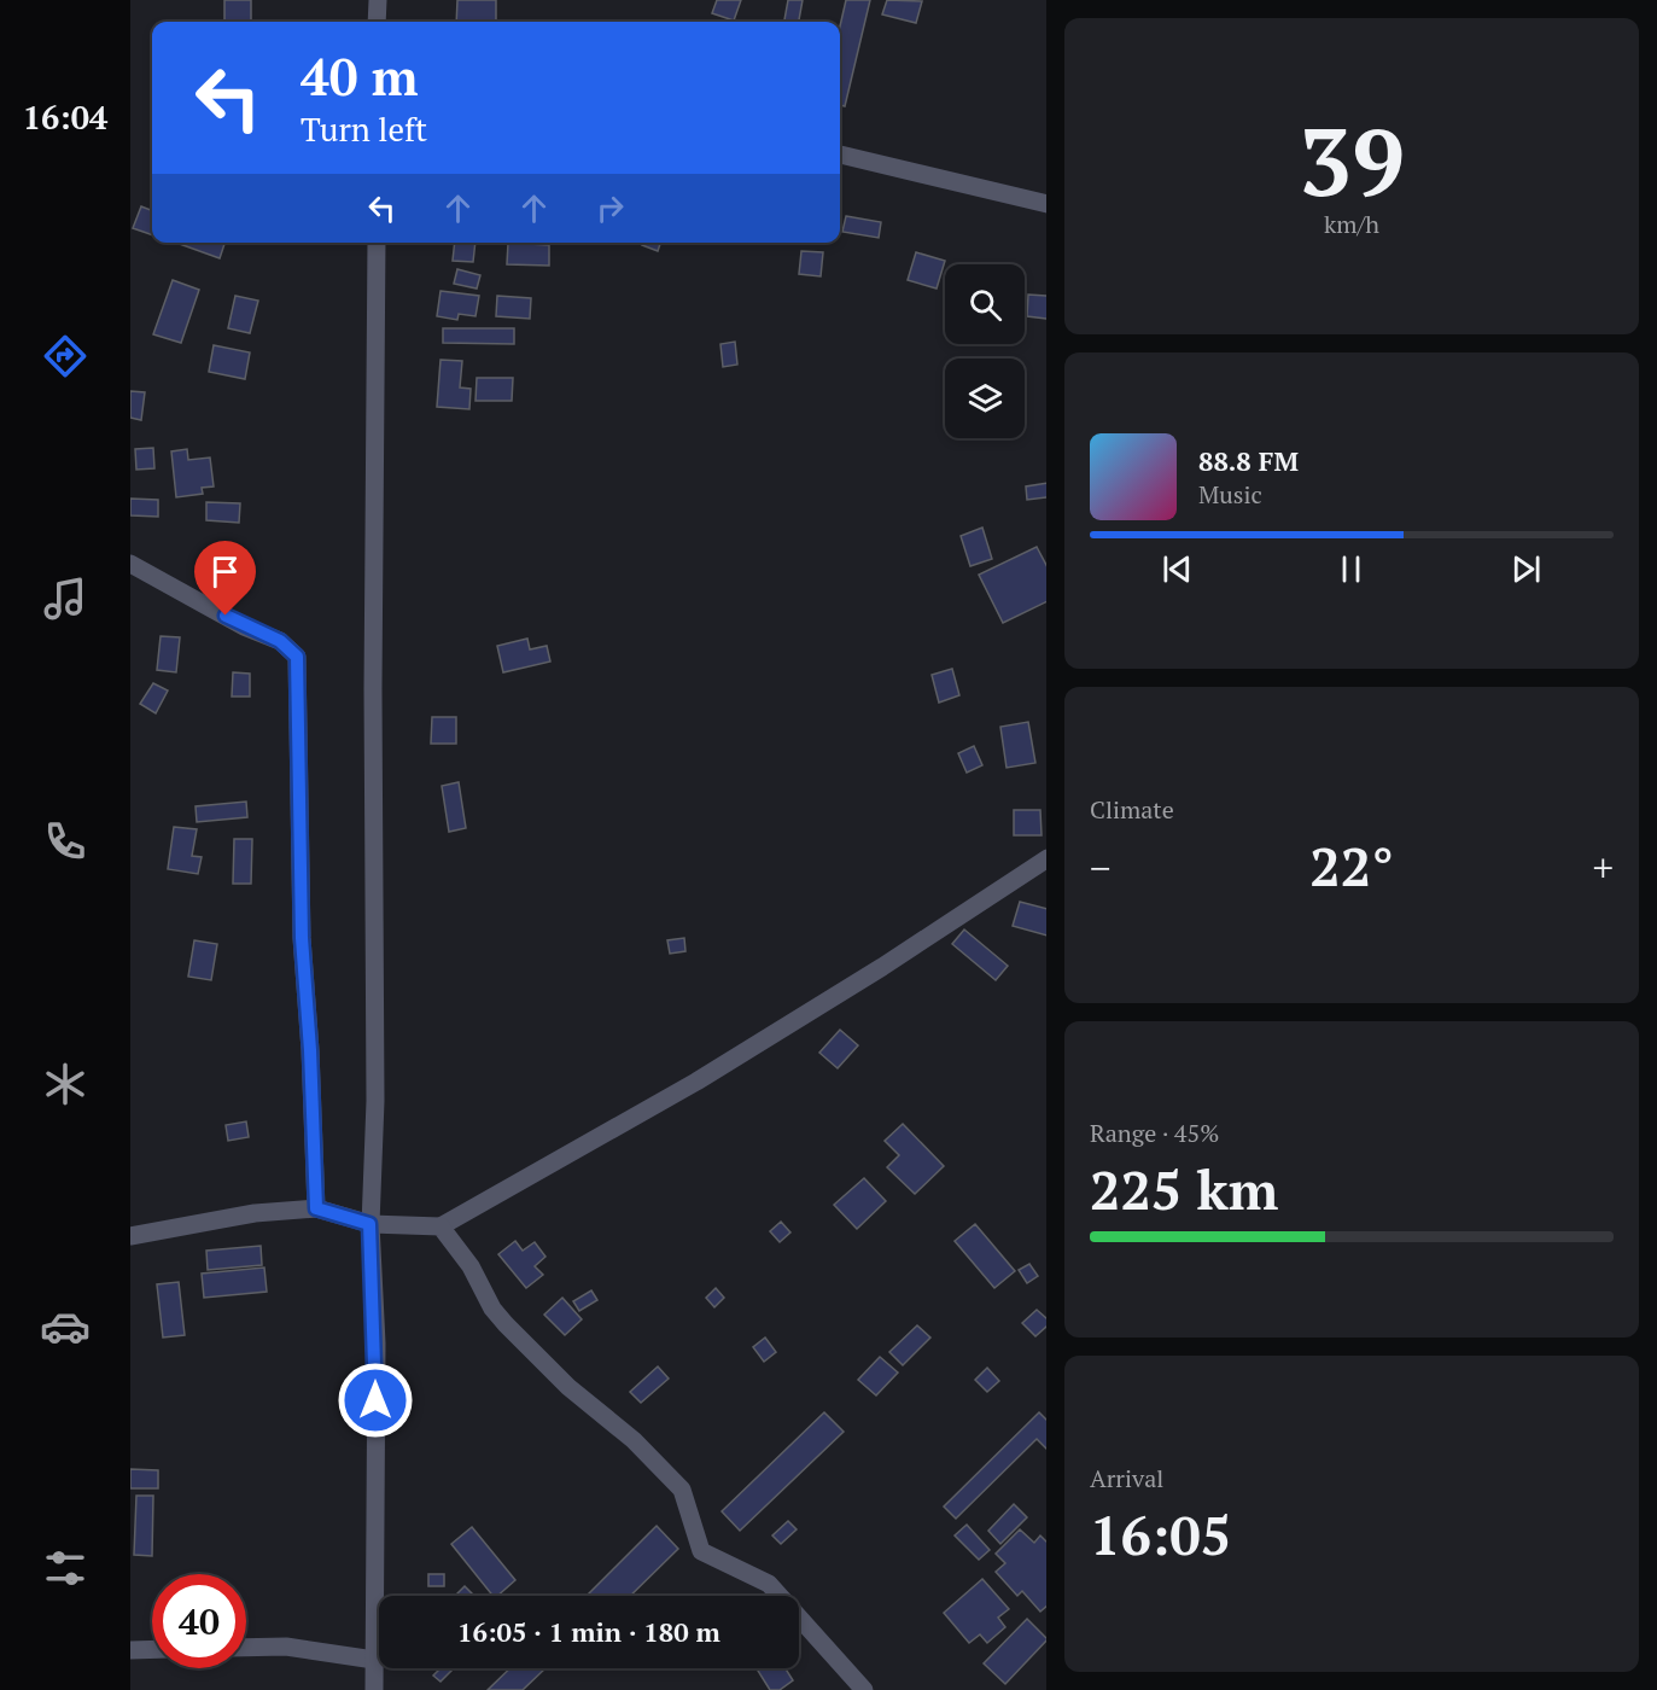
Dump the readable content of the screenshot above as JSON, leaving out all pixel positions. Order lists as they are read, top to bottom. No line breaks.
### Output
{"page":{"tabs":"16:04","tile":[["39","km/h"],"Climate",["Range · 45%","225 km"],["Arrival","16:05"]],"turn":["40 m","Turn left"],"song":["88.8 FM","Music"],"heat":["−","22°","+"],"limit":"40","trip":"16:05 · 1 min · 180 m"}}
